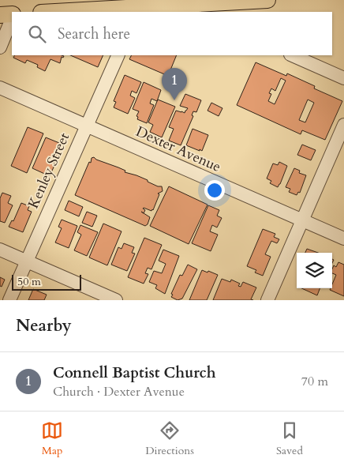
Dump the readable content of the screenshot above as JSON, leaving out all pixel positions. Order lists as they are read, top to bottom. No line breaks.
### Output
{"streets":{"street":["Dexter Avenue","Kenley Street"]},"crossings":[["Dexter Avenue","Kenley Street"]],"scale_bar":"50 m","page":{"search":"Search here","pins":"1","scale":"50 m","heading":"Nearby","list":[{"mark":"1","name":"Connell Baptist Church","note":"Church · Dexter Avenue","value":"70 m"}],"nav":["Map","Directions","Saved"]}}
